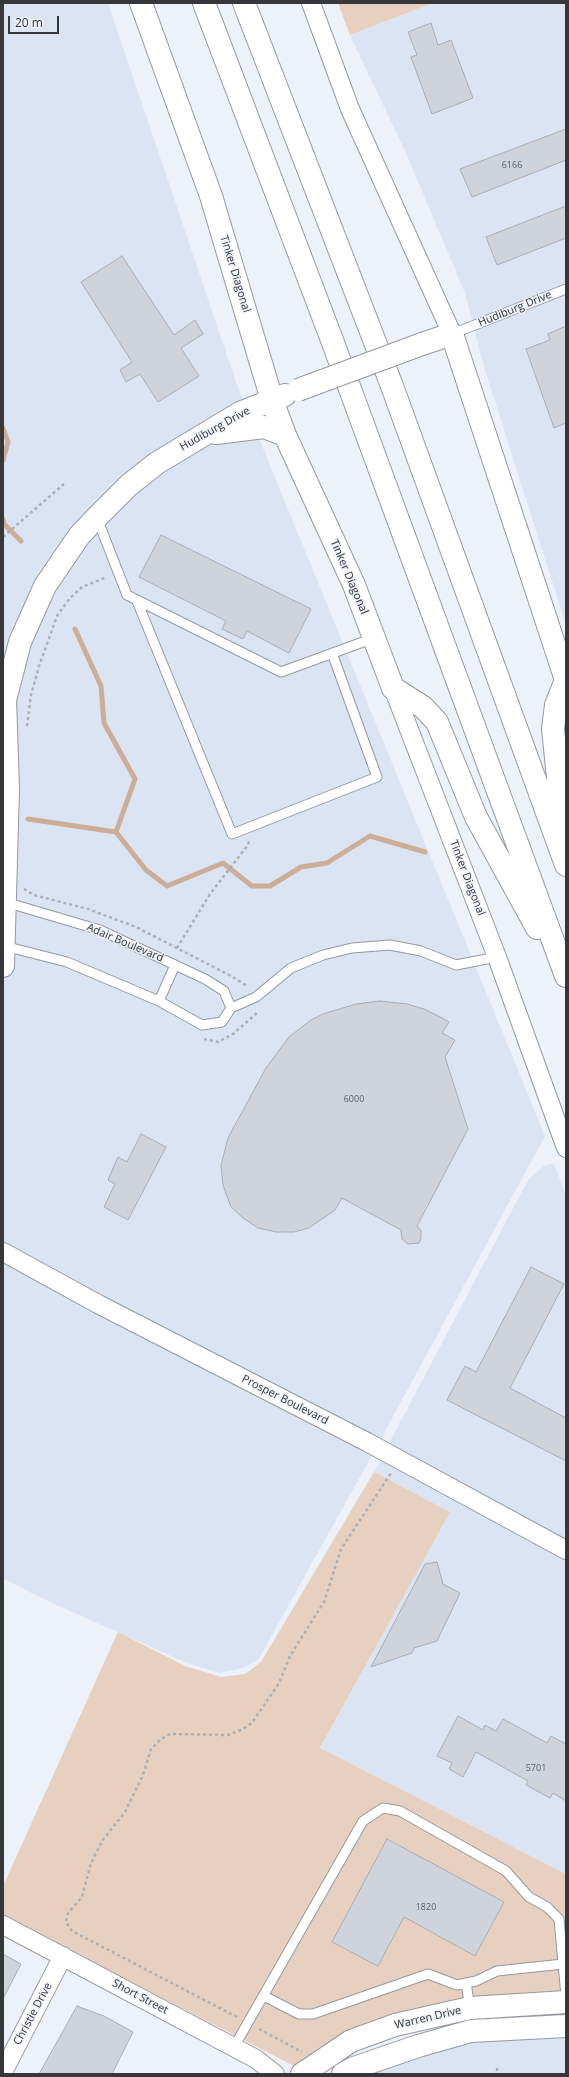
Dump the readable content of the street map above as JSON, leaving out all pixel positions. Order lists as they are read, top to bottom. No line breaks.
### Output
{"streets":{"main road":["Tinker Diagonal","Hudiburg Drive","Warren Drive"],"street":["Prosper Boulevard","Short Street","Christie Drive"],"lane":["Adair Boulevard"]},"crossings":[["Tinker Diagonal","Hudiburg Drive"],["Hudiburg Drive","Adair Boulevard"],["Short Street","Christie Drive"]],"house_numbers":["6166","6000","5701","1820"],"scale_bar":"20 m"}
